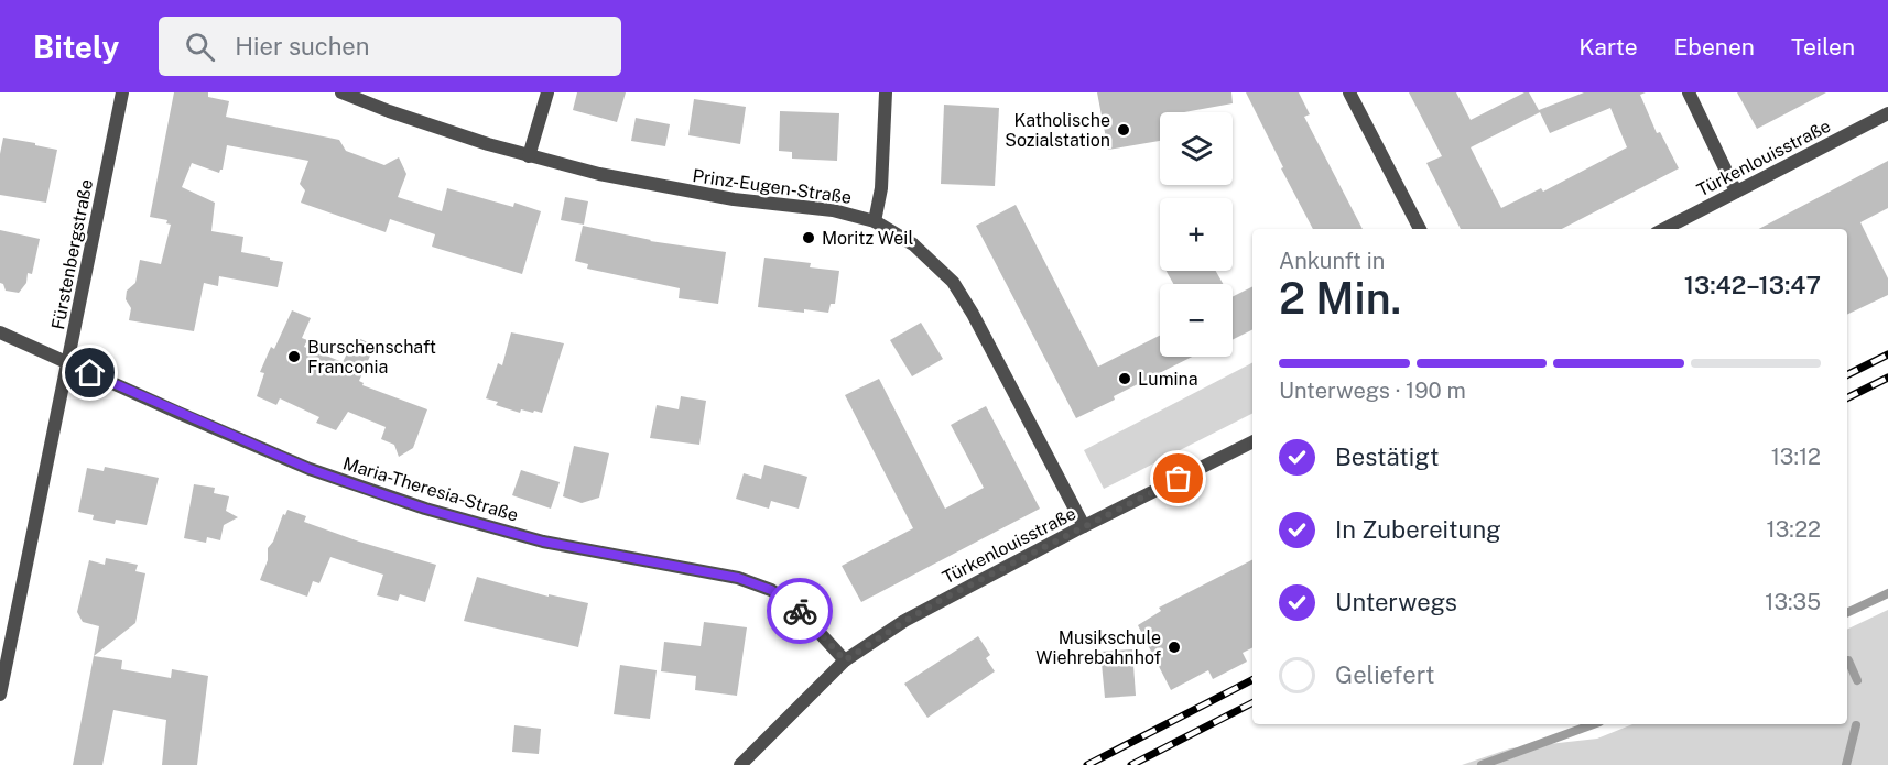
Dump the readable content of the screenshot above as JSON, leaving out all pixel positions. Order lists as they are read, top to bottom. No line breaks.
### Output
{"streets":{"street":["Türkenlouisstraße","Prinz-Eugen-Straße","Fürstenbergstraße","Maria-Theresia-Straße"]},"crossings":[["Türkenlouisstraße","Prinz-Eugen-Straße"],["Türkenlouisstraße","Maria-Theresia-Straße"],["Fürstenbergstraße","Maria-Theresia-Straße"]],"places":["Katholische Sozialstation","Moritz Weil","Burschenschaft Franconia","Lumina","Musikschule Wiehrebahnhof"],"page":{"header":"Bitely","search":"Hier suchen","nav":["Karte","Ebenen","Teilen"],"map_buttons":["+","−"],"heading":["2 Min.","Ankunft in","13:42–13:47"],"bar":"Unterwegs · 190 m","list":[["Bestätigt","13:12"],["In Zubereitung","13:22"],["Unterwegs","13:35"],"Geliefert"]}}
